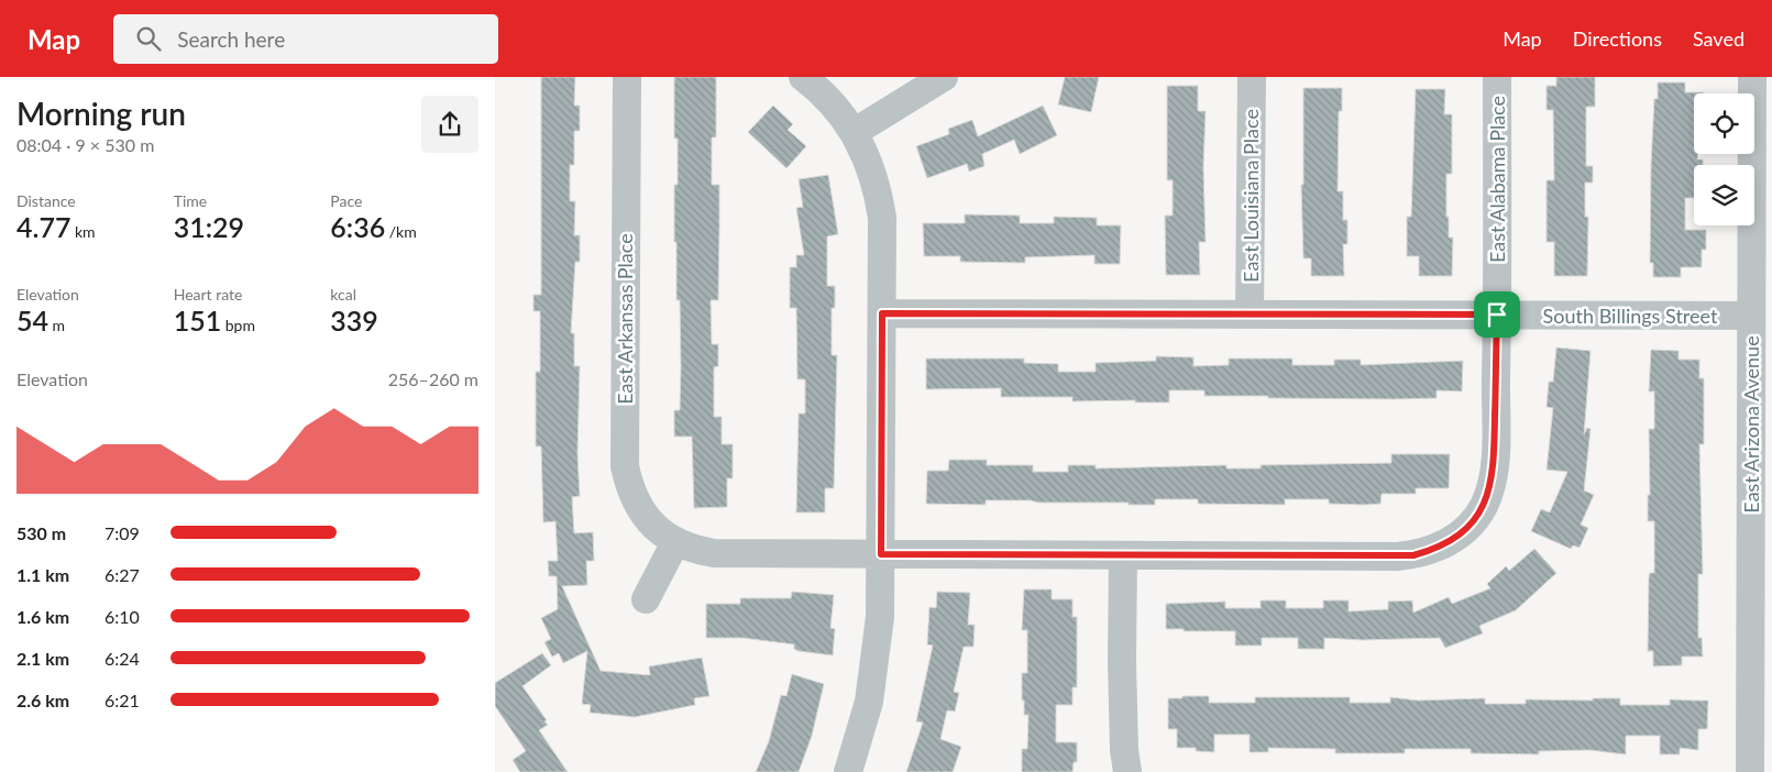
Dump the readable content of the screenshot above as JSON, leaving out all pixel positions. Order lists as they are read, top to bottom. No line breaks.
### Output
{"streets":{"street":["East Alabama Place","East Louisiana Place","South Billings Street","East Arkansas Place","East Arizona Avenue"]},"crossings":[["East Alabama Place","South Billings Street"],["East Alabama Place","East Arkansas Place"],["East Louisiana Place","South Billings Street"],["South Billings Street","East Arizona Avenue"]],"page":{"header":"Map","search":"Search here","nav":["Map","Directions","Saved"],"heading":["Morning run","08:04 · 9 × 530 m"],"stats":[["Distance","4.77 km"],["Time","31:29"],["Pace","6:36 /km"],["Elevation","54 m"],["Heart rate","151 bpm"],["kcal","339"]],"chart":["Elevation","256–260 m"],"list":[{"name":"530 m","note":"7:09"},{"name":"1.1 km","note":"6:27"},{"name":"1.6 km","note":"6:10"},{"name":"2.1 km","note":"6:24"},{"name":"2.6 km","note":"6:21"}]}}
